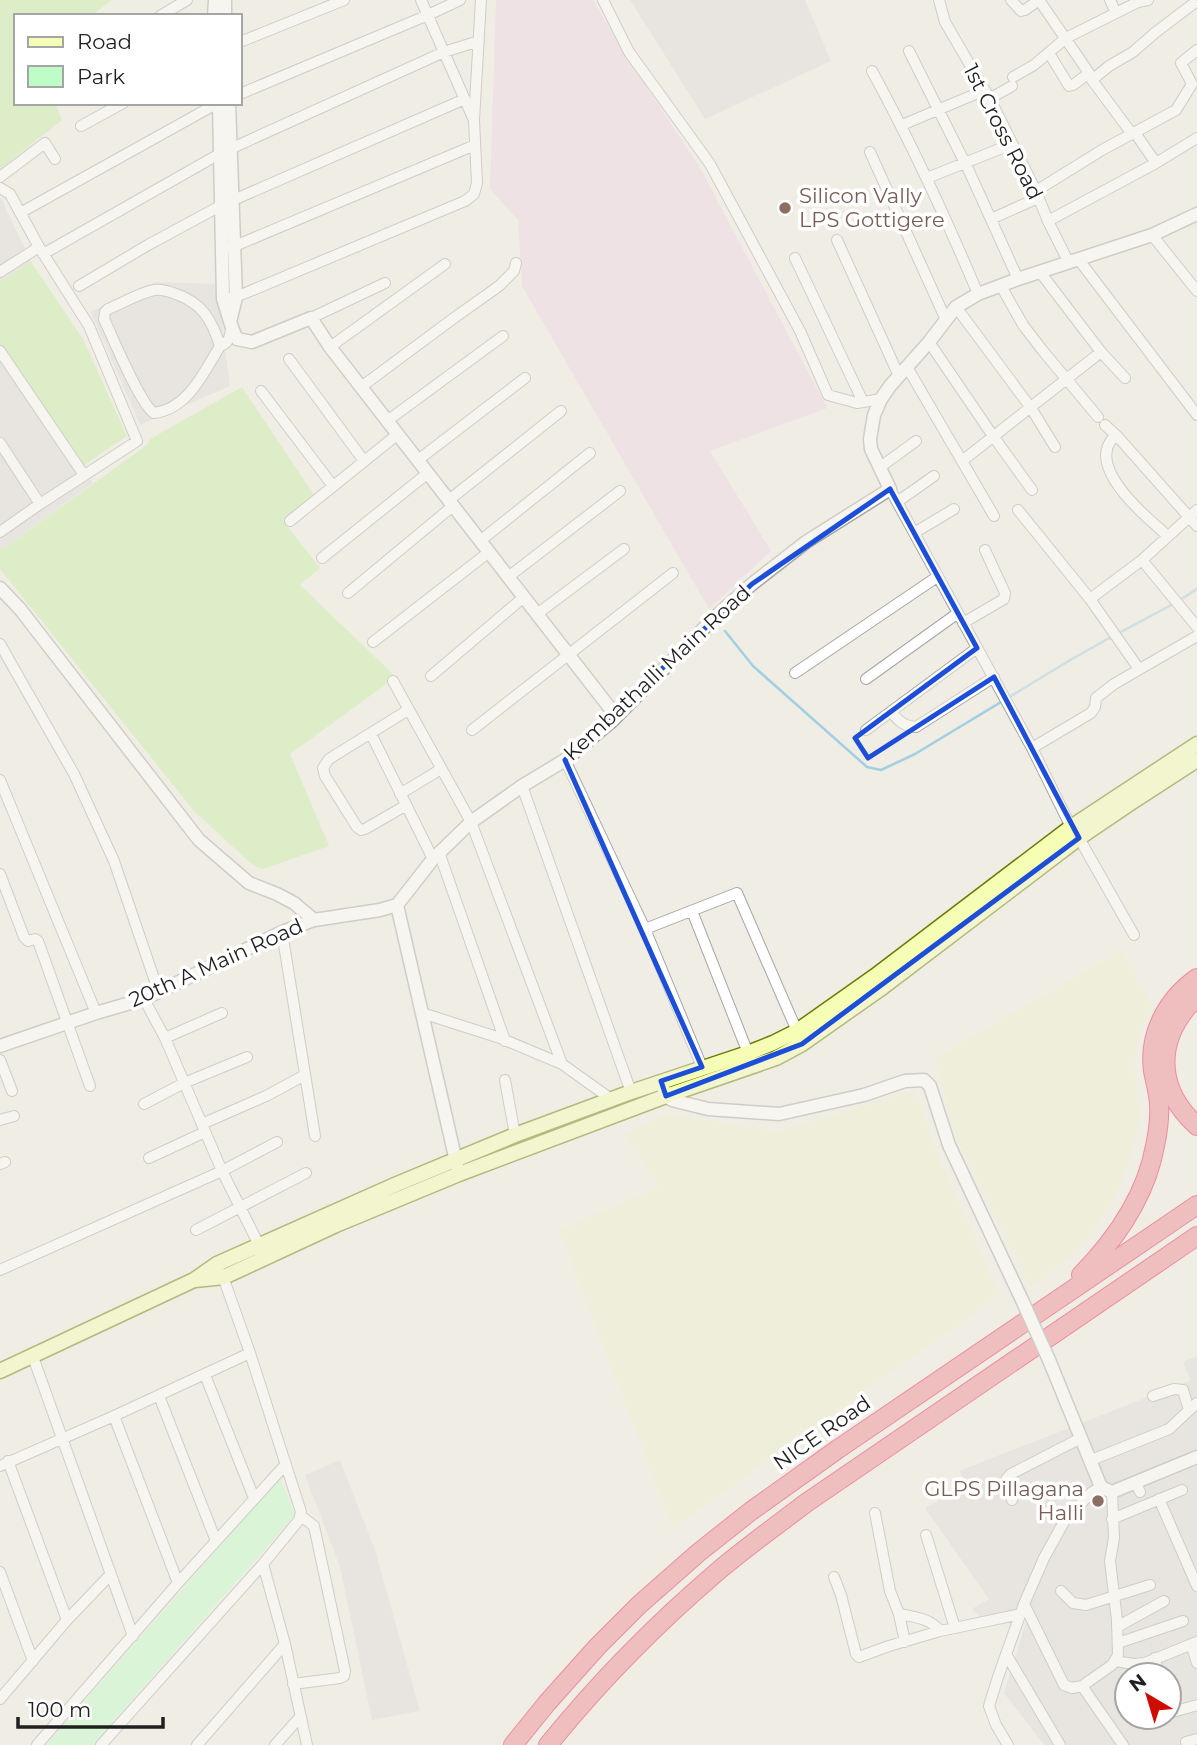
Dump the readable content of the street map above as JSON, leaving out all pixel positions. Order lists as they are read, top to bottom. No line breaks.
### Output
{"streets":{"highway":["NICE Road"],"street":["1st Cross Road","Kembathalli Main Road","20th A Main Road"]},"places":["Silicon Vally LPS Gottigere","GLPS Pillagana Halli"],"legend":["Road","Park"],"scale_bar":"100 m","north":"top left"}
